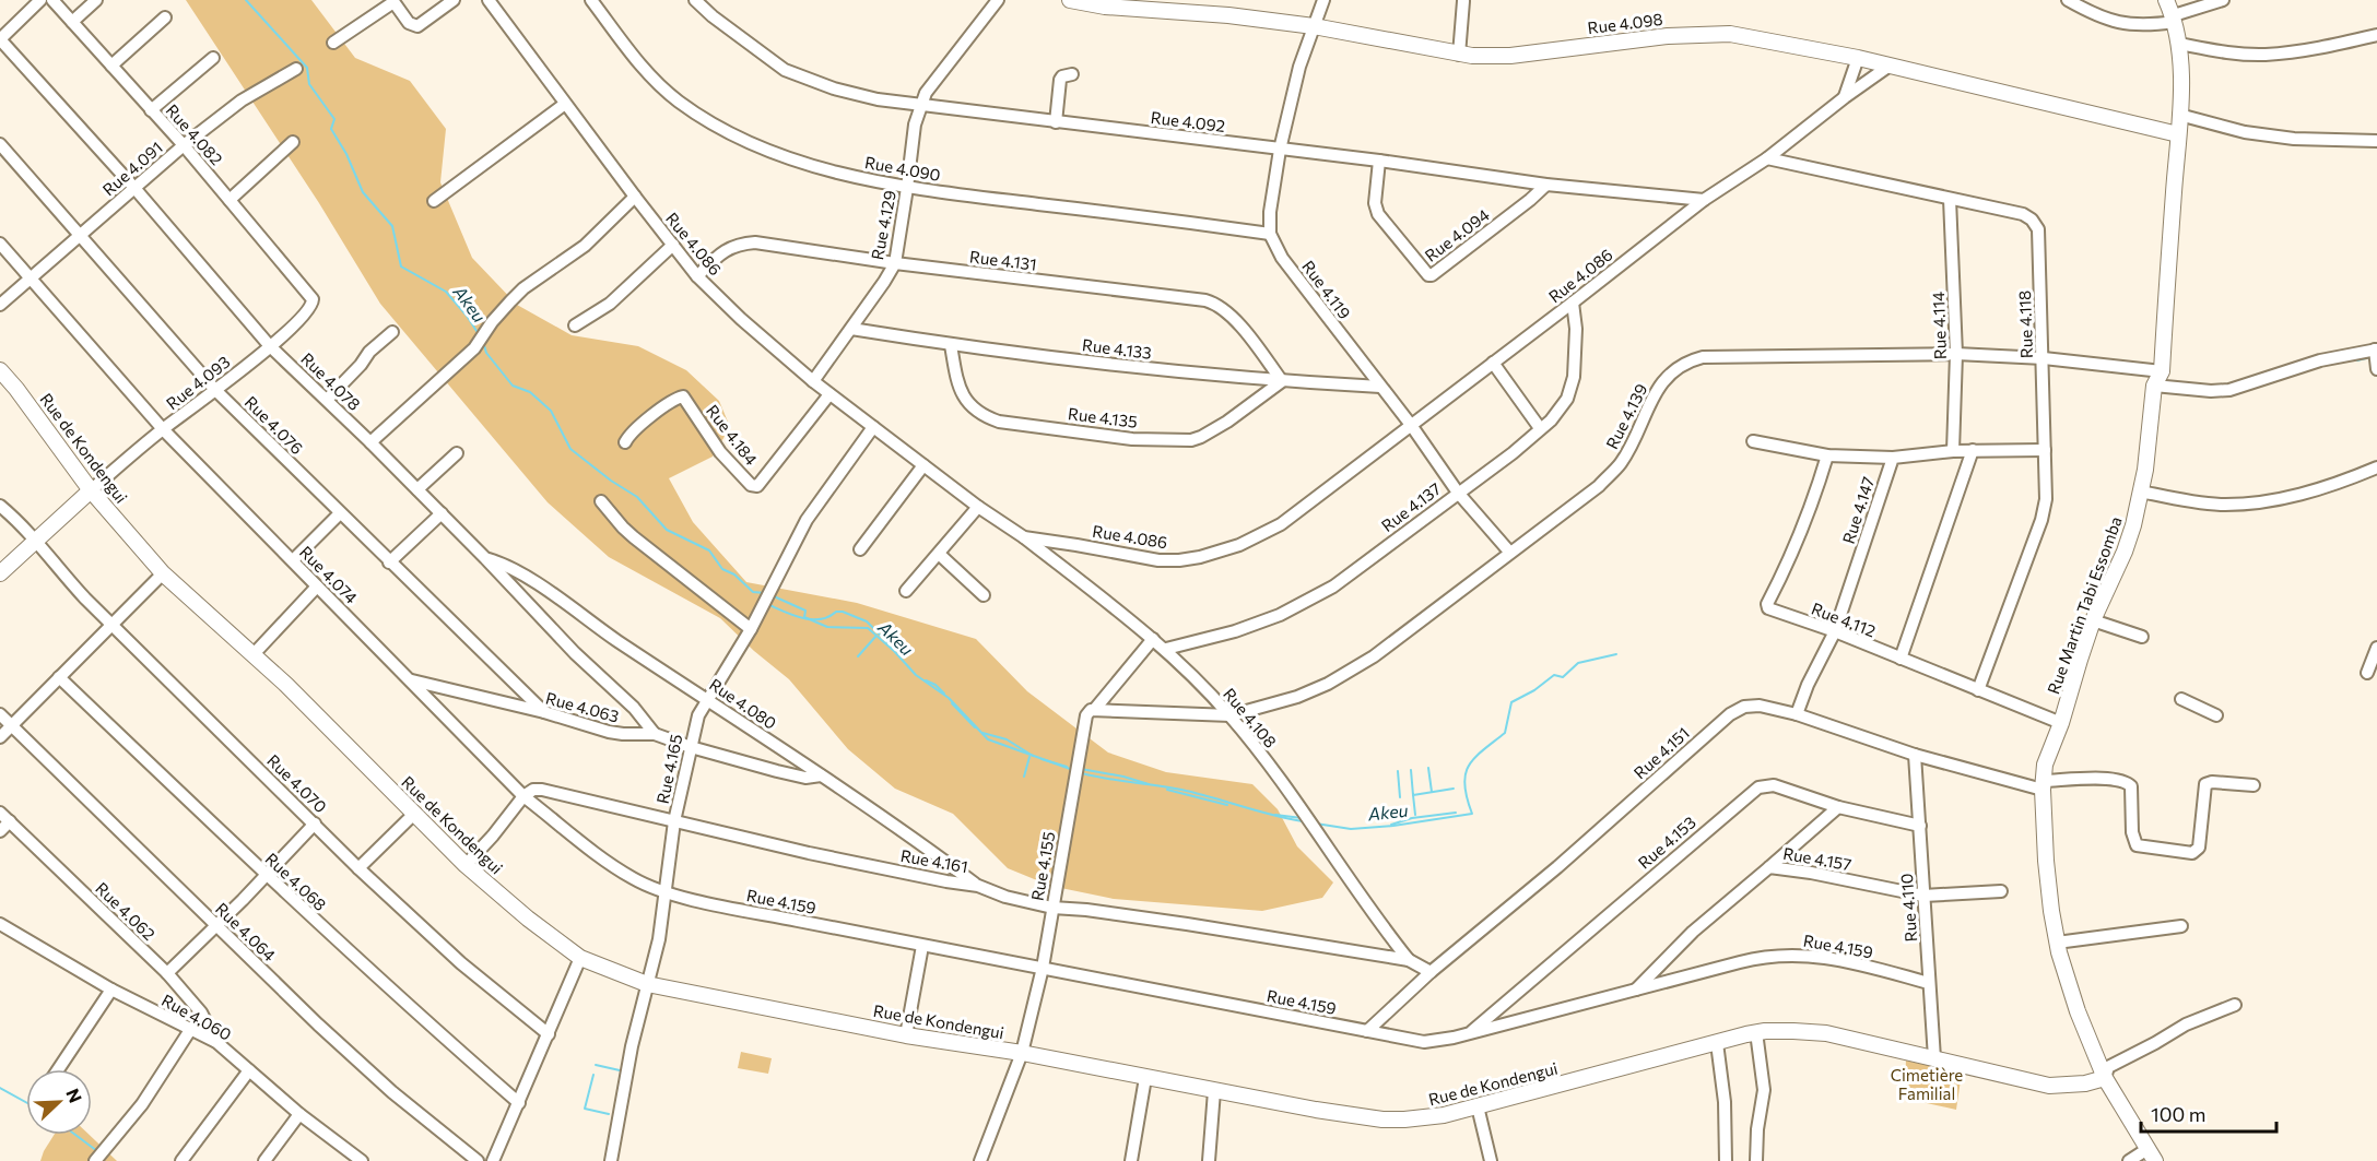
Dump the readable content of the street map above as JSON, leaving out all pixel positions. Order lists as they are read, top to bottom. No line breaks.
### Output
{"streets":{"main road":["Rue 4.098","Rue de Kondengui","Rue Martin Tabi Essomba"],"street":["Rue 4.092","Rue 4.082","Rue 4.091","Rue 4.090","Rue 4.129","Rue 4.094","Rue 4.086","Rue 4.131","Rue 4.119","Rue 4.118","Rue 4.114","Rue 4.133","Rue 4.078","Rue 4.093","Rue 4.139","Rue 4.135","Rue 4.076","Rue 4.184","Rue 4.137","Rue 4.147","Rue 4.074","Rue 4.112","Rue 4.080","Rue 4.063","Rue 4.108","Rue 4.151","Rue 4.165","Rue 4.070","Rue 4.153","Rue 4.157","Rue 4.161","Rue 4.155","Rue 4.068","Rue 4.159","Rue 4.110","Rue 4.062","Rue 4.064","Rue 4.060"]},"crossings":[["Rue 4.098","Rue 4.086"],["Rue 4.098","Rue Martin Tabi Essomba"],["Rue 4.092","Rue 4.129"],["Rue 4.092","Rue 4.094"],["Rue 4.092","Rue 4.086"],["Rue 4.082","Rue 4.091"],["Rue 4.082","Rue 4.093"],["Rue 4.091","Rue 4.078"],["Rue 4.091","Rue 4.076"],["Rue 4.091","Rue 4.074"],["Rue 4.090","Rue 4.129"],["Rue 4.090","Rue 4.119"],["Rue 4.129","Rue 4.086"],["Rue 4.129","Rue 4.131"],["Rue 4.129","Rue 4.133"],["Rue 4.086","Rue 4.131"],["Rue 4.086","Rue 4.119"],["Rue 4.086","Rue 4.118"],["Rue 4.086","Rue 4.184"],["Rue 4.086","Rue 4.137"],["Rue 4.086","Rue 4.108"],["Rue 4.086","Rue 4.165"],["Rue 4.131","Rue 4.133"],["Rue 4.131","Rue 4.135"],["Rue 4.119","Rue 4.133"],["Rue 4.119","Rue 4.139"],["Rue 4.119","Rue 4.137"],["Rue 4.118","Rue 4.114"],["Rue 4.118","Rue 4.139"],["Rue 4.118","Rue 4.112"],["Rue 4.114","Rue 4.139"],["Rue 4.133","Rue 4.135"],["Rue 4.078","Rue 4.093"],["Rue 4.078","Rue 4.080"],["Rue 4.078","Rue 4.063"],["Rue 4.093","Rue 4.076"],["Rue 4.093","Rue de Kondengui"],["Rue 4.093","Rue 4.074"],["Rue 4.139","Rue Martin Tabi Essomba"],["Rue 4.139","Rue 4.108"],["Rue 4.076","Rue 4.063"],["Rue de Kondengui","Rue Martin Tabi Essomba"],["Rue de Kondengui","Rue 4.165"],["Rue de Kondengui","Rue 4.155"],["Rue de Kondengui","Rue 4.110"],["Rue 4.137","Rue 4.108"],["Rue 4.147","Rue 4.112"],["Rue 4.147","Rue 4.151"],["Rue 4.074","Rue 4.063"],["Rue 4.074","Rue 4.165"],["Rue 4.074","Rue 4.161"],["Rue 4.074","Rue 4.159"],["Rue Martin Tabi Essomba","Rue 4.112"],["Rue Martin Tabi Essomba","Rue 4.151"],["Rue 4.080","Rue 4.063"],["Rue 4.080","Rue 4.165"],["Rue 4.080","Rue 4.161"],["Rue 4.063","Rue 4.165"],["Rue 4.108","Rue 4.161"],["Rue 4.108","Rue 4.155"],["Rue 4.151","Rue 4.161"],["Rue 4.151","Rue 4.159"],["Rue 4.151","Rue 4.110"],["Rue 4.165","Rue 4.161"],["Rue 4.165","Rue 4.159"],["Rue 4.153","Rue 4.159"],["Rue 4.153","Rue 4.110"],["Rue 4.157","Rue 4.159"],["Rue 4.157","Rue 4.110"],["Rue 4.161","Rue 4.155"],["Rue 4.155","Rue 4.159"],["Rue 4.159","Rue 4.110"],["Rue 4.062","Rue 4.060"]],"water":["Akeu"],"parks":["Cimetière Familial"],"scale_bar":"100 m","north":"top right"}
